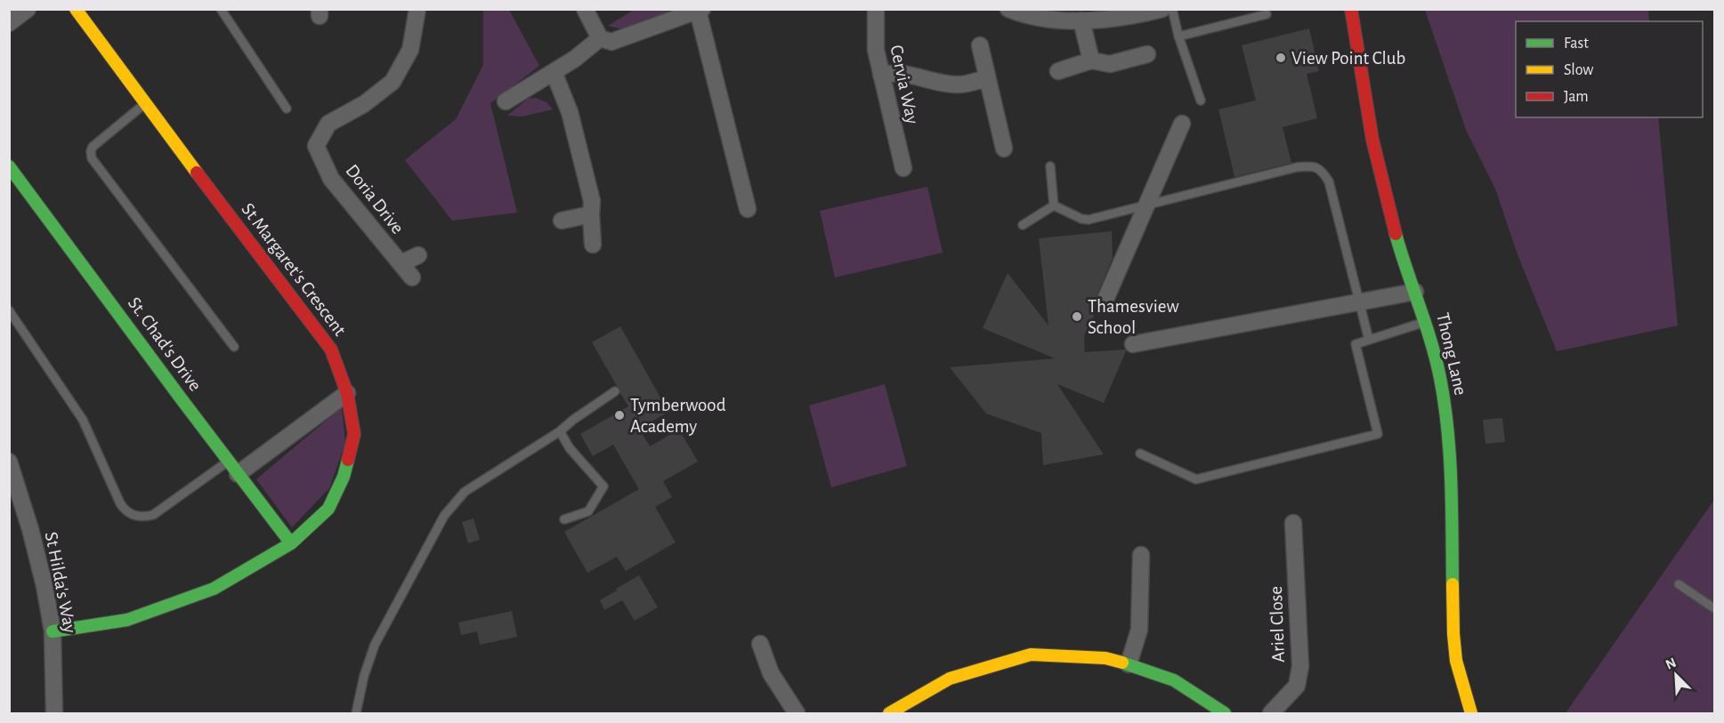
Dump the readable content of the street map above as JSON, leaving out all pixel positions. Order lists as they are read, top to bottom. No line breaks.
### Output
{"streets":{"street":["Cervia Way","Doria Drive","St Margaret's Crescent","St. Chad's Drive","Thong Lane","St Hilda's Way","Ariel Close"]},"crossings":[["St Margaret's Crescent","St. Chad's Drive"],["St Margaret's Crescent","St Hilda's Way"]],"places":["View Point Club","Thamesview School","Tymberwood Academy"],"legend":["Fast","Slow","Jam"],"north":"top left"}
